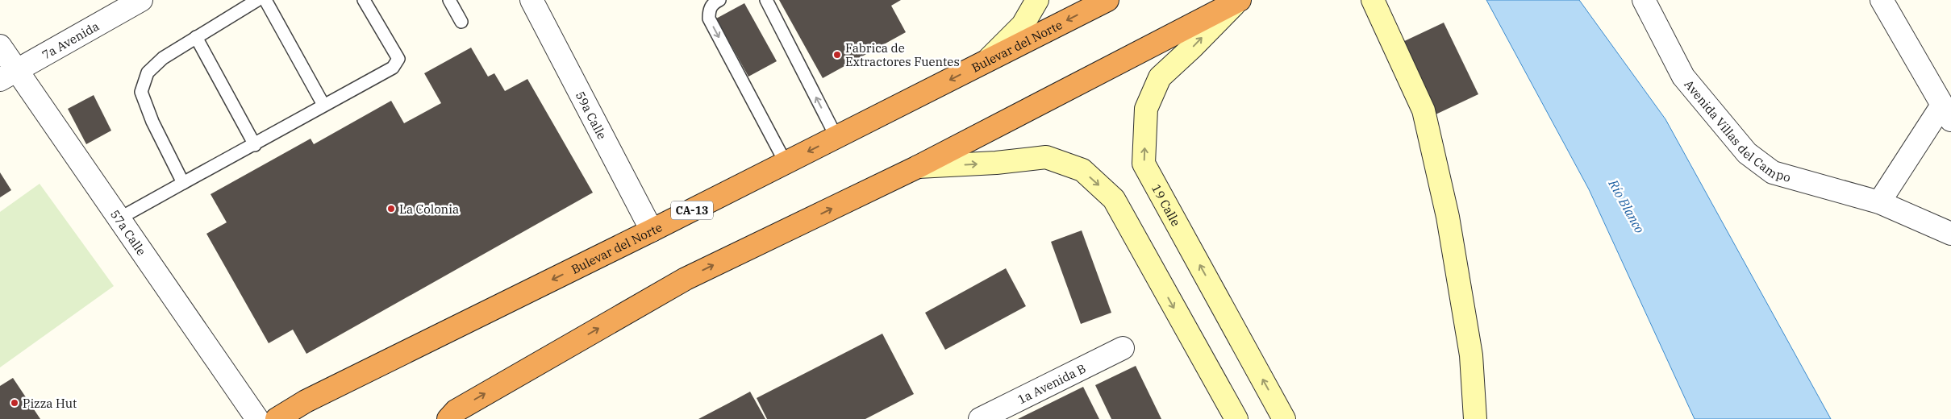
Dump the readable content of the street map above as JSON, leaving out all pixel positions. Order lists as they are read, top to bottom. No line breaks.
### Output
{"streets":{"highway":["Bulevar del Norte","CA-13"],"main road":["19 Calle"],"street":["7a Avenida","59a Calle","Avenida Villas del Campo","57a Calle","1a Avenida B"]},"crossings":[["7a Avenida","57a Calle"],["Bulevar del Norte","59a Calle"]],"one_way":["19 Calle"],"water":["Río Blanco"],"places":["Fabrica de Extractores Fuentes","La Colonia","Pizza Hut"]}
